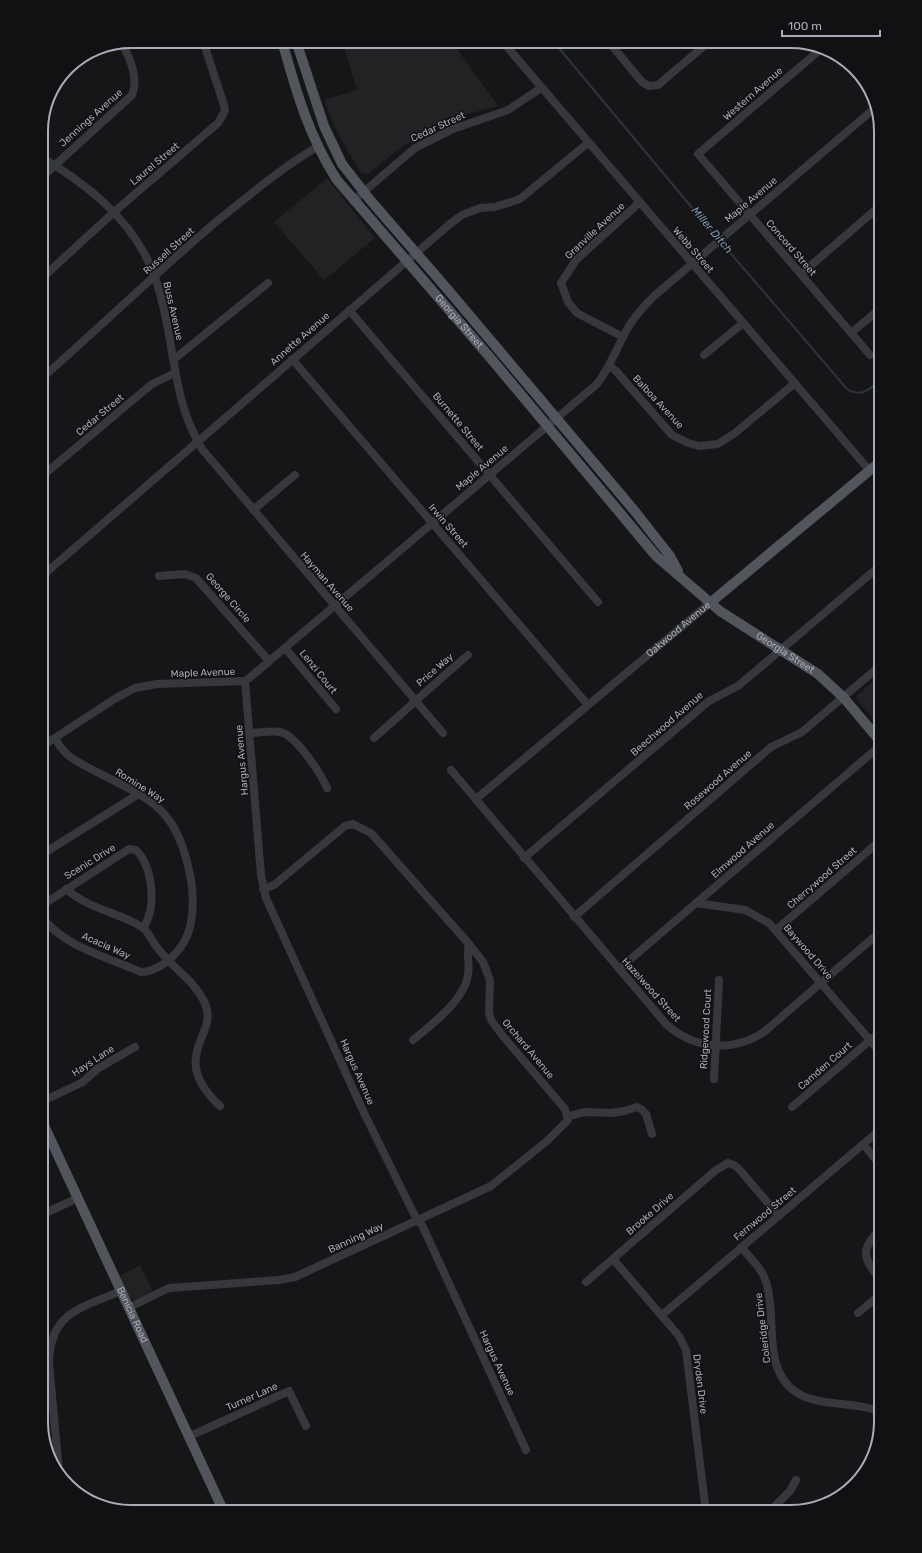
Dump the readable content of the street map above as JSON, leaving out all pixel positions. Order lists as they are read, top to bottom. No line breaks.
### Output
{"streets":{"main road":["Georgia Street","Oakwood Avenue","Benicia Road"],"street":["Western Avenue","Jennings Avenue","Cedar Street","Laurel Street","Maple Avenue","Granville Avenue","Concord Street","Webb Street","Russell Street","Buss Avenue","Annette Avenue","Balboa Avenue","Burnette Street","Irwin Street","Hayman Avenue","George Circle","Price Way","Lenzi Court","Beechwood Avenue","Hargus Avenue","Rosewood Avenue","Romine Way","Elmwood Avenue","Scenic Drive","Cherrywood Street","Acacia Way","Baywood Drive","Hazelwood Street","Ridgewood Court","Orchard Avenue","Hays Lane","Camden Court","Brooke Drive","Fernwood Street","Banning Way","Coleridge Drive","Dryden Drive","Turner Lane"]},"crossings":[["Western Avenue","Concord Street"],["Jennings Avenue","Buss Avenue"],["Cedar Street","Webb Street"],["Cedar Street","Buss Avenue"],["Cedar Street","Georgia Street"],["Laurel Street","Buss Avenue"],["Maple Avenue","Granville Avenue"],["Maple Avenue","Concord Street"],["Maple Avenue","Webb Street"],["Maple Avenue","Georgia Street"],["Maple Avenue","Balboa Avenue"],["Maple Avenue","Burnette Street"],["Maple Avenue","Irwin Street"],["Maple Avenue","Hayman Avenue"],["Maple Avenue","George Circle"],["Maple Avenue","Lenzi Court"],["Maple Avenue","Hargus Avenue"],["Maple Avenue","Romine Way"],["Granville Avenue","Webb Street"],["Webb Street","Annette Avenue"],["Webb Street","Balboa Avenue"],["Webb Street","Oakwood Avenue"],["Russell Street","Buss Avenue"],["Russell Street","Georgia Street"],["Buss Avenue","Annette Avenue"],["Buss Avenue","Hayman Avenue"],["Georgia Street","Annette Avenue"],["Georgia Street","Oakwood Avenue"],["Georgia Street","Beechwood Avenue"],["Georgia Street","Rosewood Avenue"],["Annette Avenue","Burnette Street"],["Annette Avenue","Irwin Street"],["Annette Avenue","Hayman Avenue"],["Irwin Street","Oakwood Avenue"],["Hayman Avenue","Price Way"],["Oakwood Avenue","Hazelwood Street"],["Beechwood Avenue","Hazelwood Street"],["Hargus Avenue","Orchard Avenue"],["Hargus Avenue","Banning Way"],["Rosewood Avenue","Hazelwood Street"],["Romine Way","Acacia Way"],["Elmwood Avenue","Baywood Drive"],["Elmwood Avenue","Hazelwood Street"],["Cherrywood Street","Baywood Drive"],["Baywood Drive","Hazelwood Street"],["Baywood Drive","Camden Court"],["Hazelwood Street","Ridgewood Court"],["Orchard Avenue","Banning Way"],["Brooke Drive","Fernwood Street"],["Brooke Drive","Dryden Drive"],["Fernwood Street","Coleridge Drive"],["Fernwood Street","Dryden Drive"],["Banning Way","Benicia Road"],["Benicia Road","Turner Lane"]],"water":["Miller Ditch"],"scale_bar":"100 m"}
